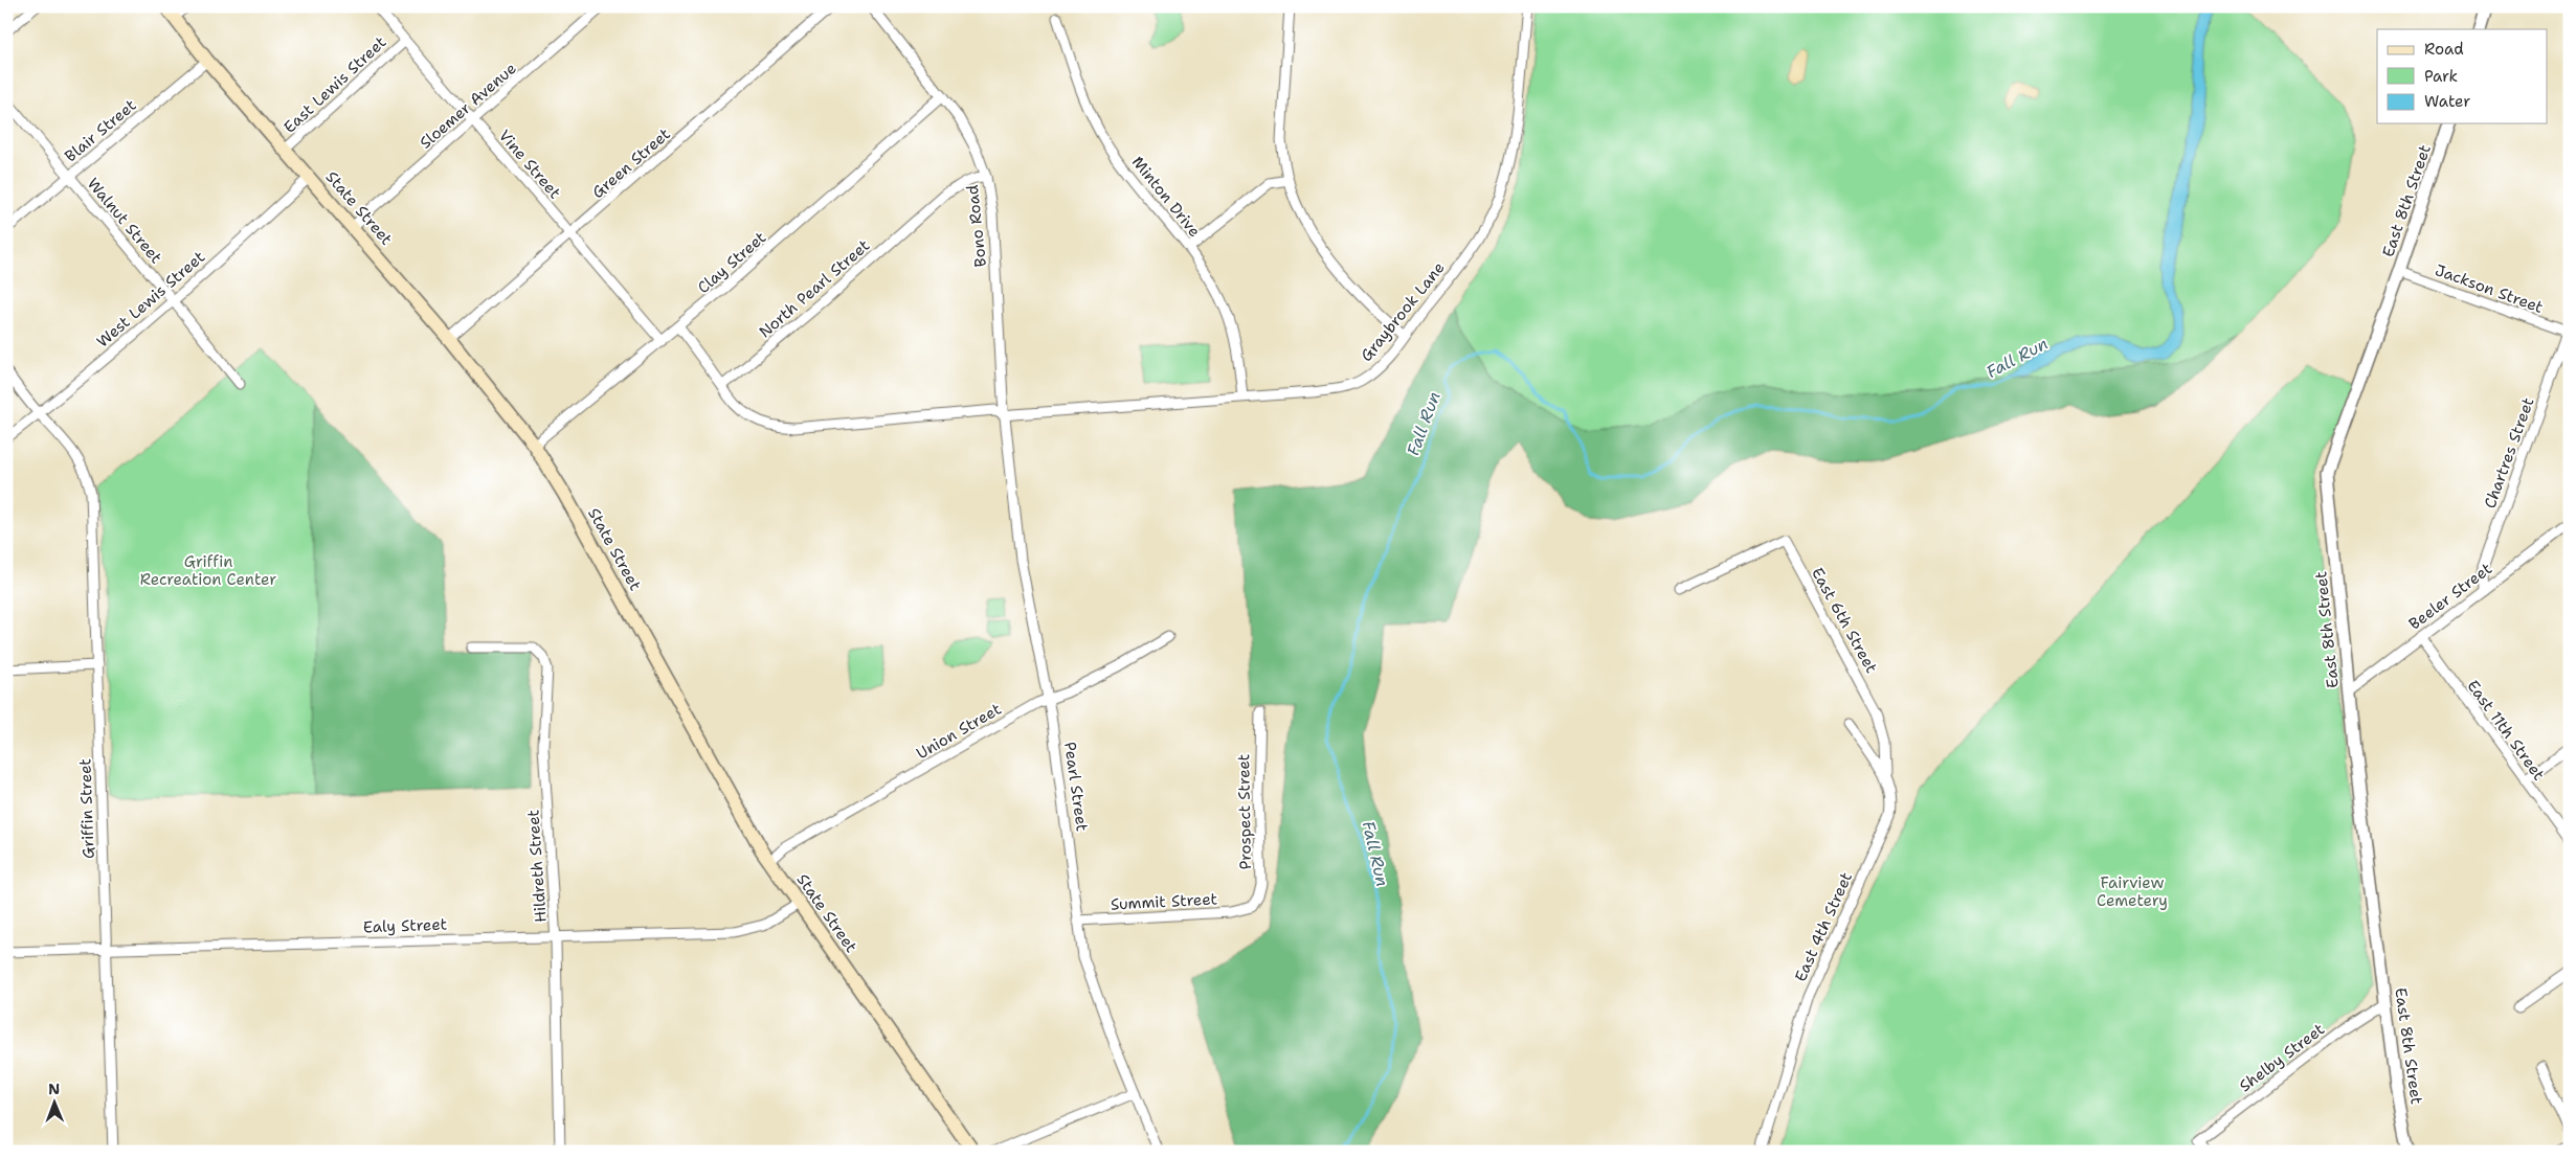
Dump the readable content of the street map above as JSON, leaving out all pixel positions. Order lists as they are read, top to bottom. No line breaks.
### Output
{"streets":{"main road":["State Street"],"street":["East Lewis Street","Sloemer Avenue","Blair Street","Green Street","Vine Street","Minton Drive","East 8th Street","Walnut Street","Bono Road","Clay Street","North Pearl Street","Jackson Street","West Lewis Street","Graybrook Lane","Chartres Street","Beeler Street","East 6th Street","East 11th Street","Union Street","Pearl Street","Griffin Street","Prospect Street","Hildreth Street","Summit Street","Ealy Street","East 4th Street","Shelby Street"]},"crossings":[["East Lewis Street","Vine Street"],["East Lewis Street","State Street"],["Sloemer Avenue","Vine Street"],["Sloemer Avenue","State Street"],["Blair Street","State Street"],["Blair Street","Walnut Street"],["Green Street","Vine Street"],["Green Street","State Street"],["Vine Street","Clay Street"],["Minton Drive","Graybrook Lane"],["East 8th Street","Jackson Street"],["East 8th Street","Beeler Street"],["East 8th Street","Shelby Street"],["State Street","Clay Street"],["State Street","West Lewis Street"],["State Street","Union Street"],["State Street","Ealy Street"],["Walnut Street","West Lewis Street"],["Bono Road","Clay Street"],["Bono Road","North Pearl Street"],["Bono Road","Graybrook Lane"],["Bono Road","Pearl Street"],["North Pearl Street","Graybrook Lane"],["Jackson Street","Chartres Street"],["West Lewis Street","Griffin Street"],["Graybrook Lane","Pearl Street"],["Chartres Street","Beeler Street"],["Beeler Street","East 11th Street"],["East 6th Street","East 4th Street"],["Union Street","Pearl Street"],["Pearl Street","Summit Street"],["Griffin Street","Ealy Street"],["Prospect Street","Summit Street"],["Hildreth Street","Ealy Street"]],"water":["Fall Run"],"parks":["Griffin Recreation Center","Fairview Cemetery"],"legend":["Road","Park","Water"],"north":"top"}
